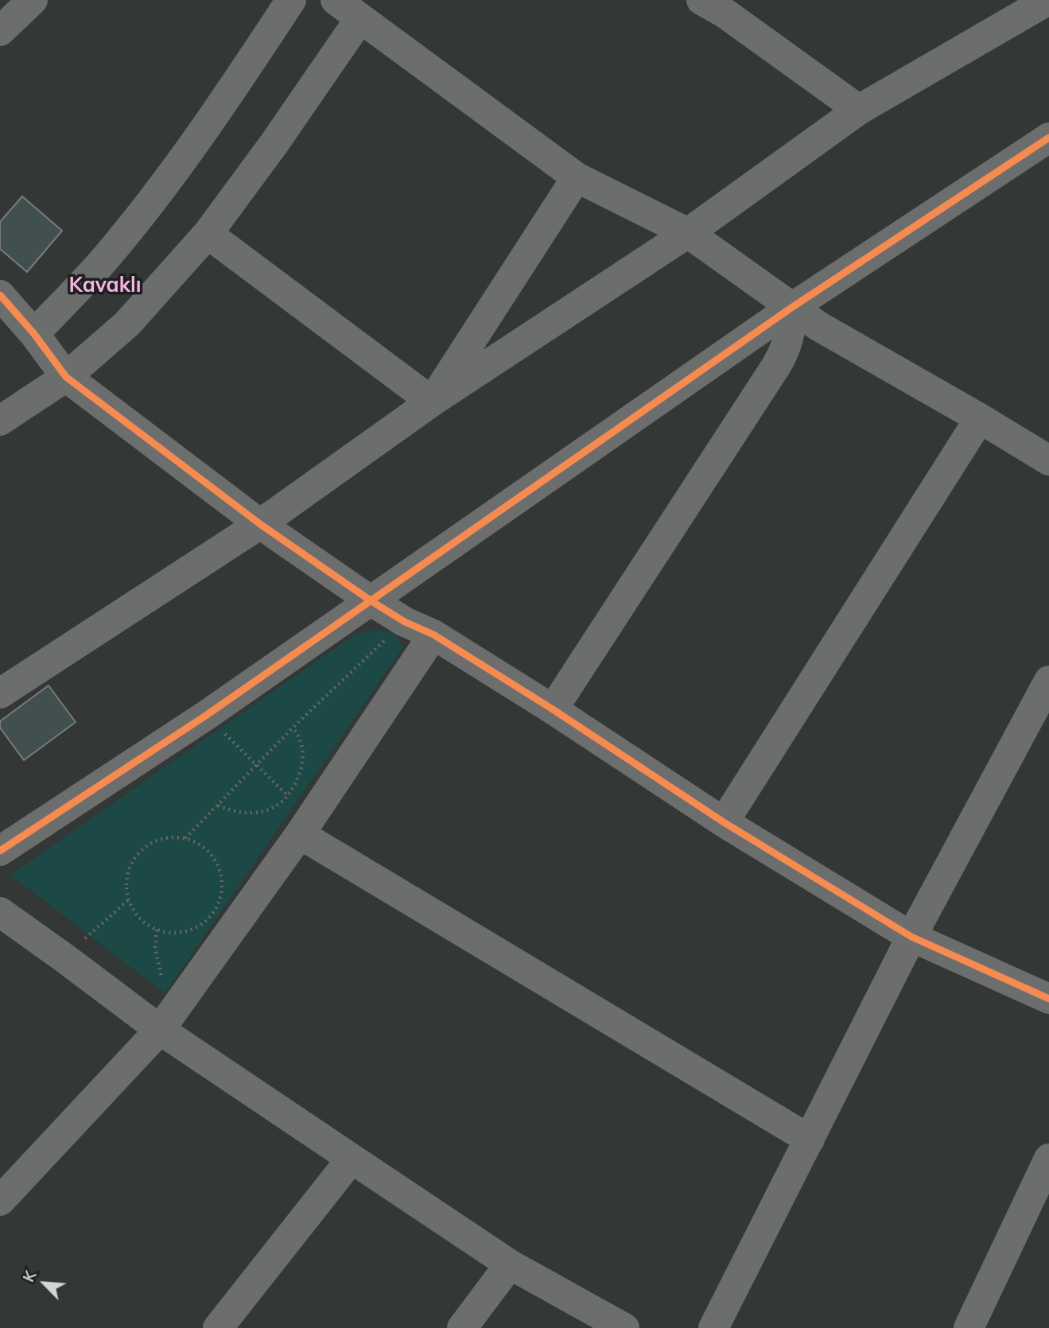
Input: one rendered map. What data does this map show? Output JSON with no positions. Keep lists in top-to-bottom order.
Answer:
{
  "districts": ["Kavaklı"],
  "north": "top left"
}
